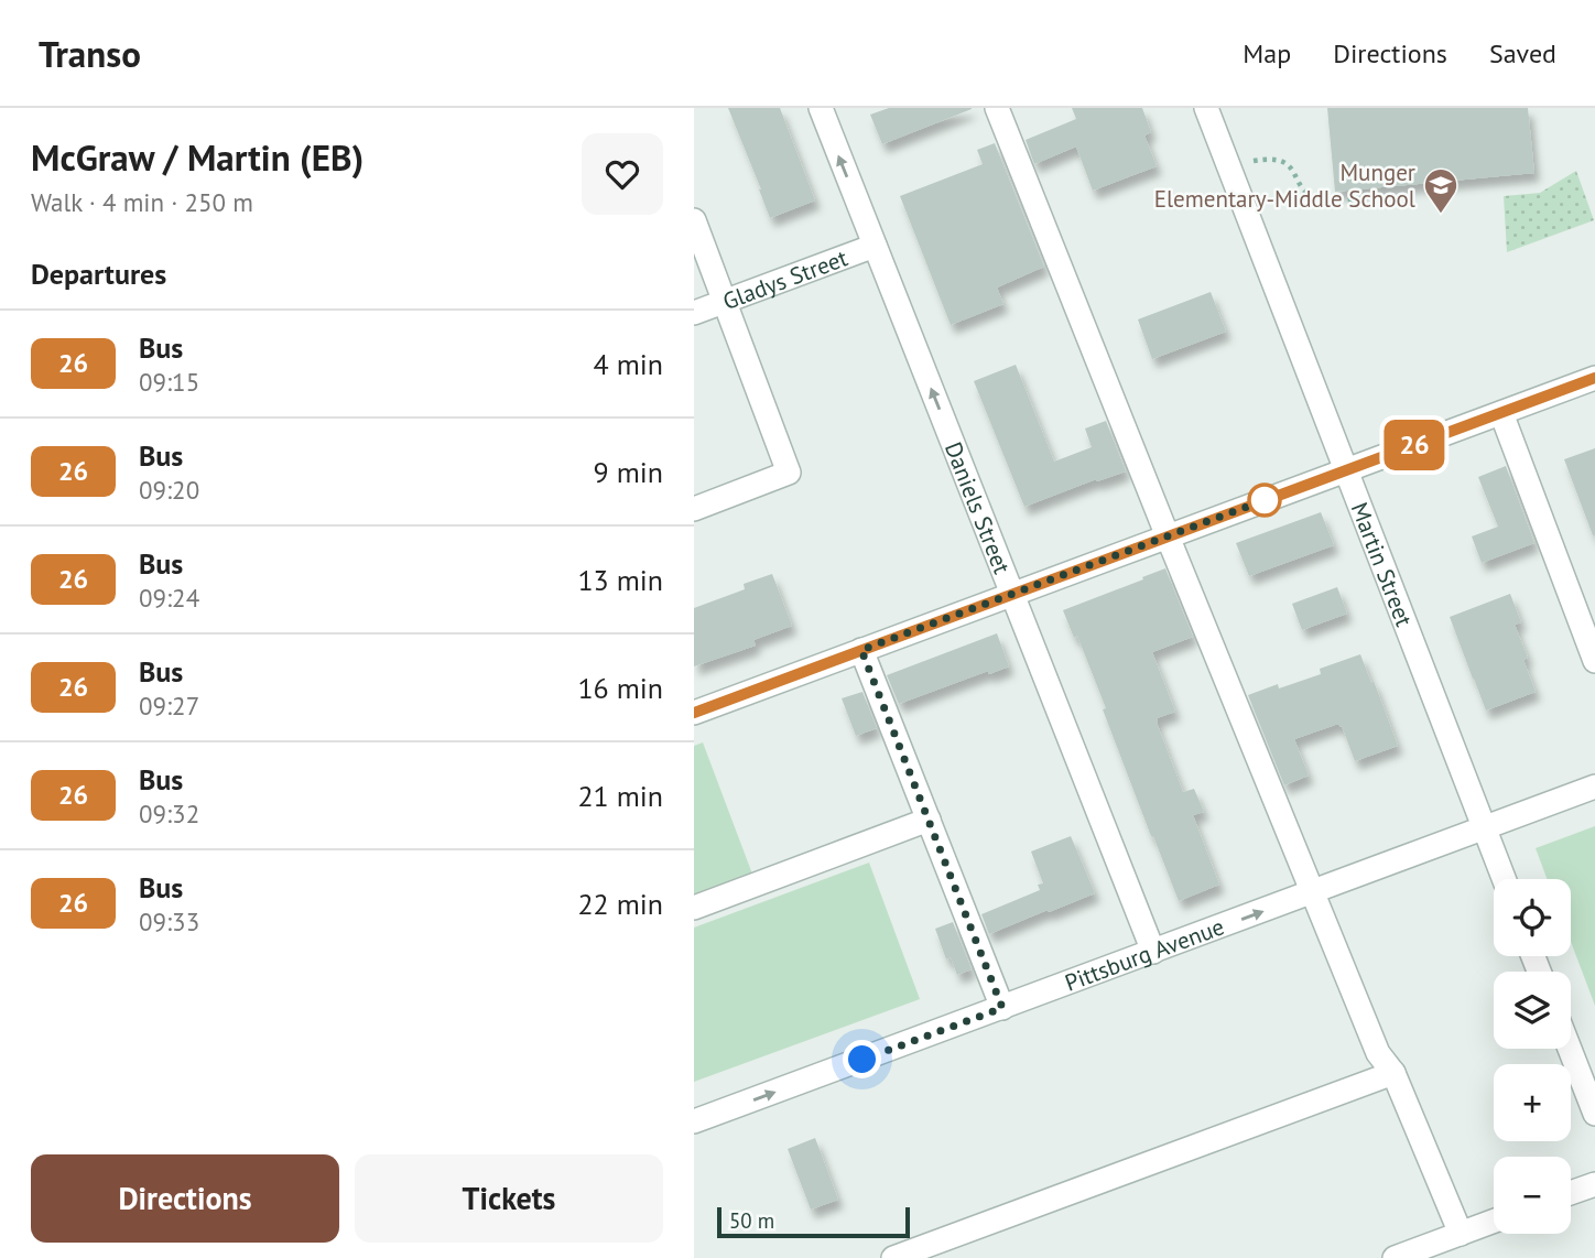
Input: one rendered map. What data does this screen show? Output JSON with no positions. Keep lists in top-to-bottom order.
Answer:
{
  "streets": {
    "street": [
      "Gladys Street",
      "Daniels Street",
      "Martin Street",
      "Pittsburg Avenue"
    ]
  },
  "crossings": [
    ["Gladys Street", "Daniels Street"],
    ["Daniels Street", "Pittsburg Avenue"],
    ["Martin Street", "Pittsburg Avenue"]
  ],
  "places": {
    "school or university": ["Munger Elementary-Middle School"]
  },
  "lines": ["bus line 26"],
  "scale_bar": "50 m",
  "page": {
    "header": "Transo",
    "nav": ["Map", "Directions", "Saved"],
    "heading": [
      ["McGraw / Martin (EB)", "Walk · 4 min · 250 m"],
      "Departures"
    ],
    "on_map": "26",
    "list": [
      {
        "mark": "26",
        "name": "Bus",
        "note": "09:15",
        "value": "4 min"
      },
      {
        "mark": "26",
        "name": "Bus",
        "note": "09:20",
        "value": "9 min"
      },
      {
        "mark": "26",
        "name": "Bus",
        "note": "09:24",
        "value": "13 min"
      },
      {
        "mark": "26",
        "name": "Bus",
        "note": "09:27",
        "value": "16 min"
      },
      {
        "mark": "26",
        "name": "Bus",
        "note": "09:32",
        "value": "21 min"
      },
      {
        "mark": "26",
        "name": "Bus",
        "note": "09:33",
        "value": "22 min"
      }
    ],
    "map_buttons": ["+", "−"],
    "buttons": ["Directions", "Tickets"],
    "scale": "50 m"
  }
}
